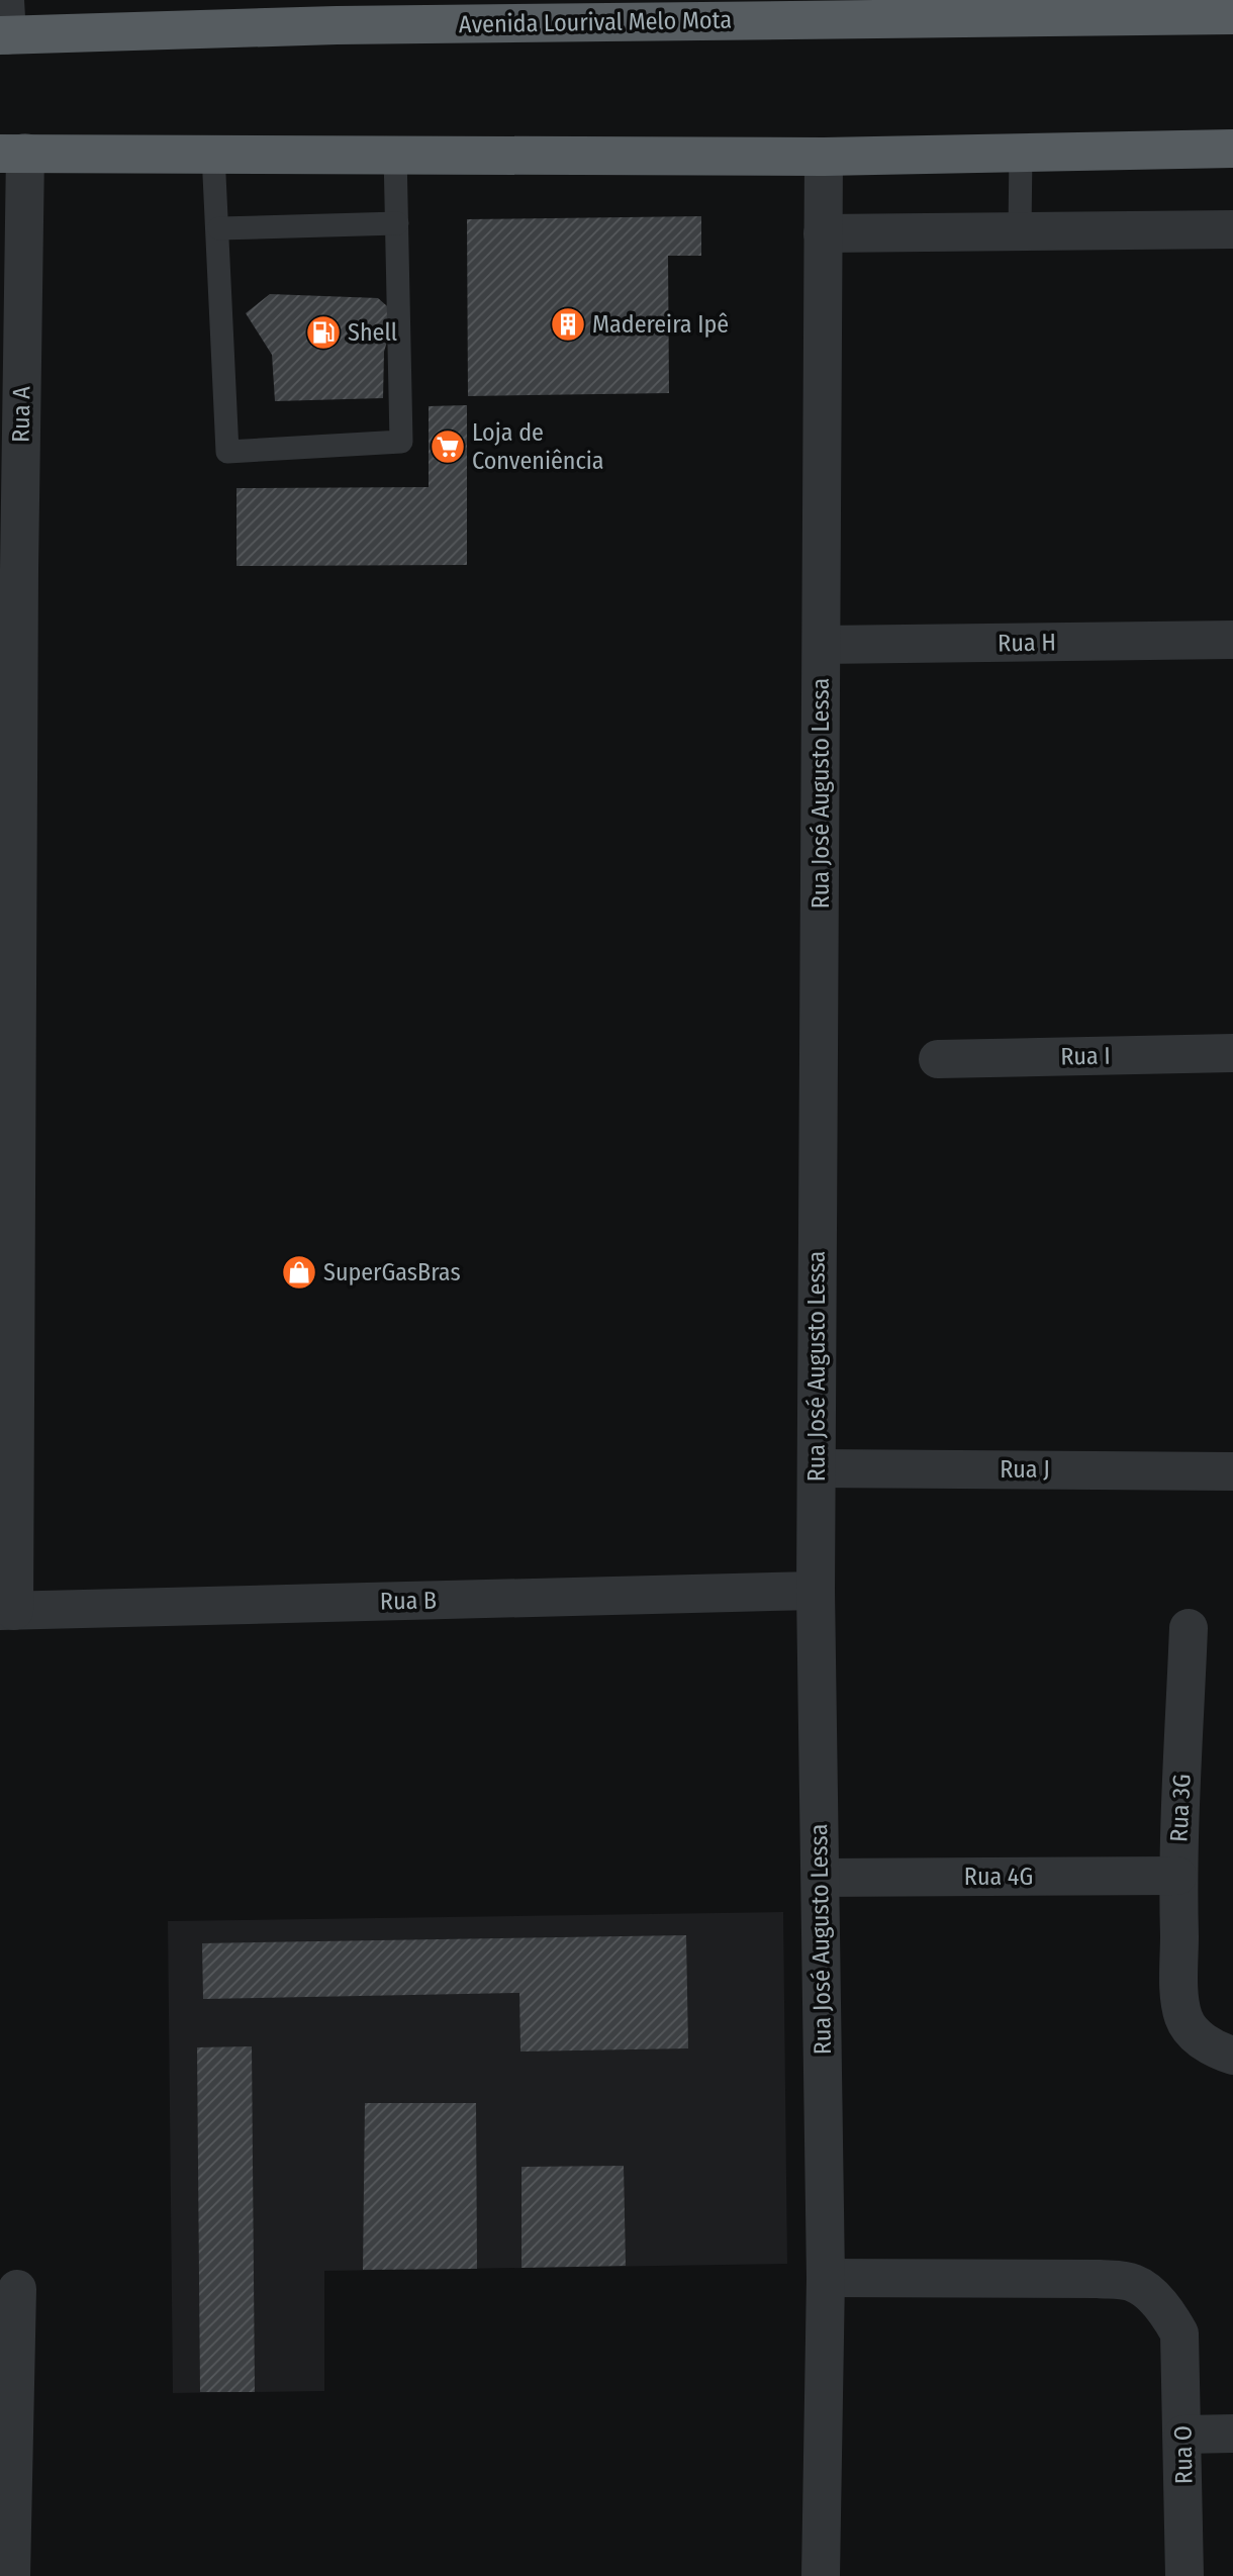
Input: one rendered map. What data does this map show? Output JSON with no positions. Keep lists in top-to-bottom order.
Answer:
{
  "streets": {
    "highway": ["Avenida Lourival Melo Mota"],
    "street": [
      "Rua A",
      "Rua H",
      "Rua José Augusto Lessa",
      "Rua I",
      "Rua J",
      "Rua B",
      "Rua 3G",
      "Rua 4G",
      "Rua O"
    ]
  },
  "crossings": [
    ["Rua A", "Rua B"],
    ["Rua H", "Rua José Augusto Lessa"],
    ["Rua José Augusto Lessa", "Rua J"],
    ["Rua José Augusto Lessa", "Rua B"],
    ["Rua José Augusto Lessa", "Rua 4G"],
    ["Rua José Augusto Lessa", "Rua O"],
    ["Rua 3G", "Rua 4G"]
  ],
  "places": {
    "building": ["Madereira Ipê"],
    "fuel station": ["Shell"],
    "supermarket": ["Loja de Conveniência"],
    "shop": ["SuperGasBras"]
  }
}
